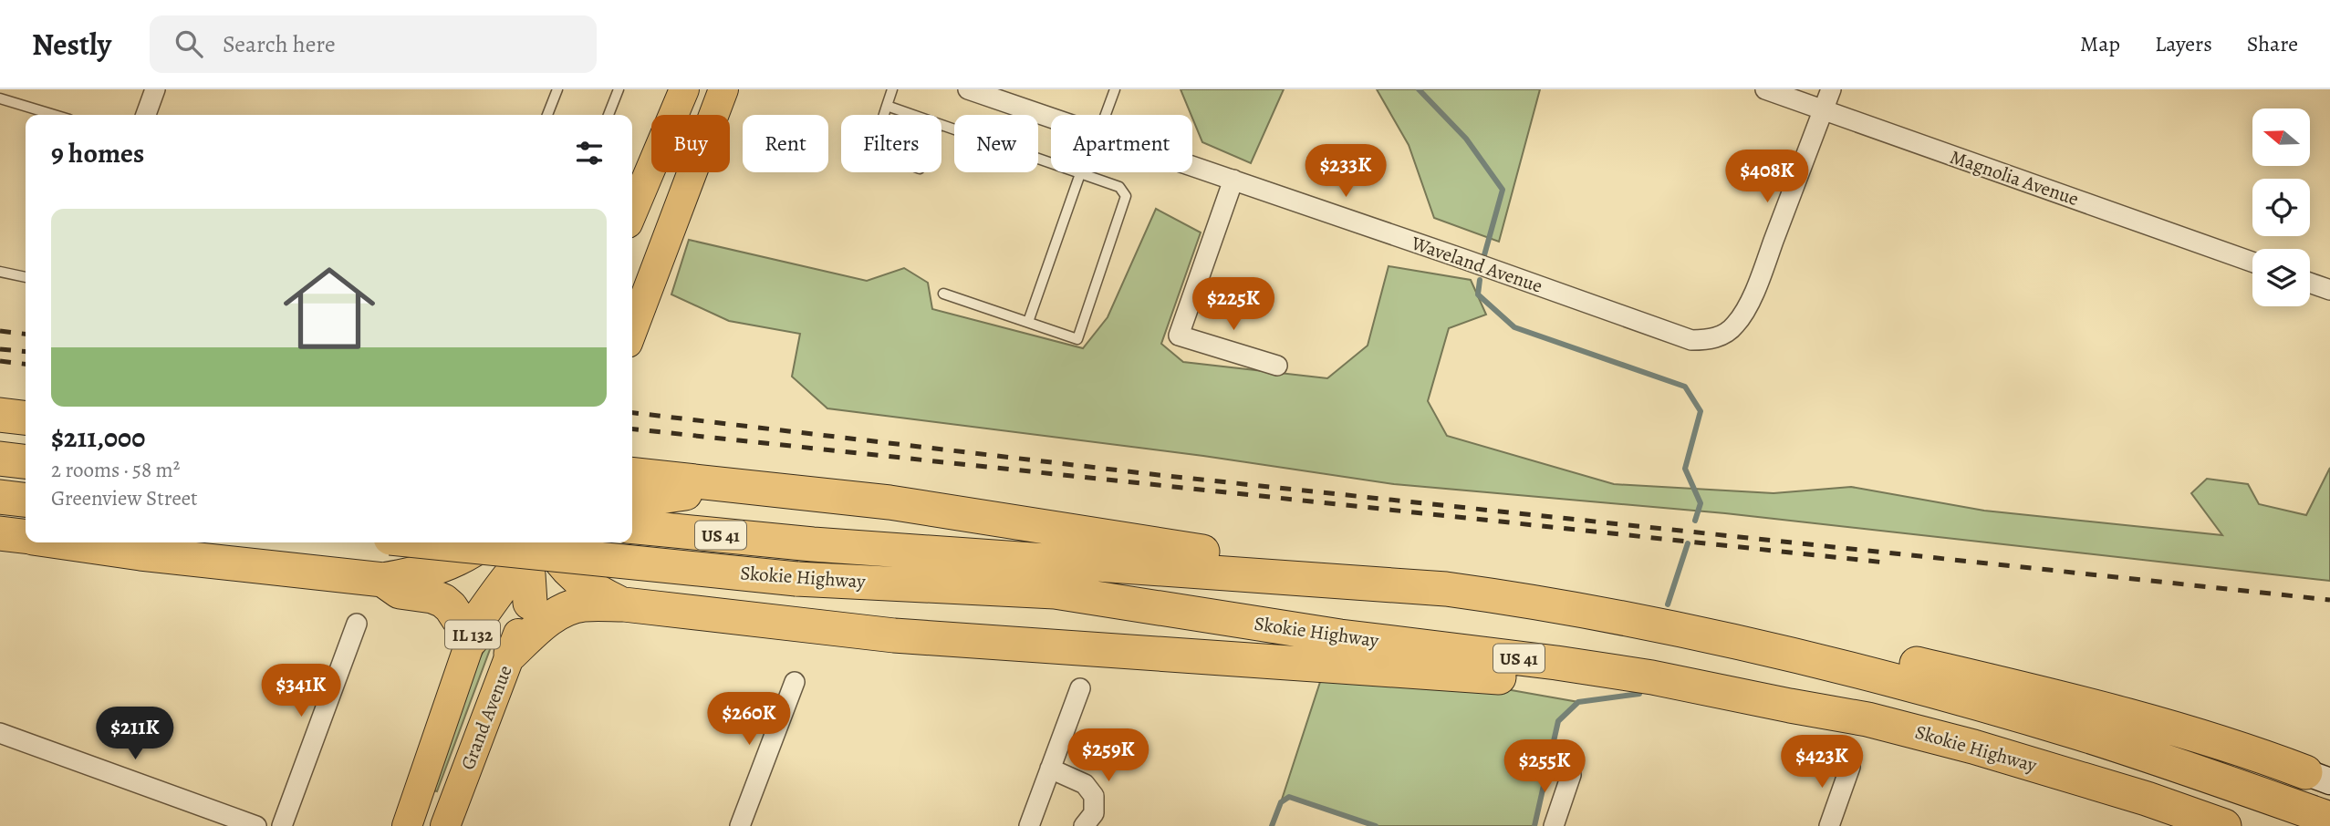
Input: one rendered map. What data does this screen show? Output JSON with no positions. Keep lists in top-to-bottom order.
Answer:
{
  "streets": {
    "highway": ["US 41", "Skokie Highway"],
    "main road": ["IL 132", "Grand Avenue"],
    "street": ["Magnolia Avenue", "Waveland Avenue"]
  },
  "crossings": [
    ["Magnolia Avenue", "Waveland Avenue"]
  ],
  "north": "left",
  "page": {
    "header": "Nestly",
    "search": "Search here",
    "nav": ["Map", "Layers", "Share"],
    "chip": [
      "Buy",
      "Rent",
      "Filters",
      "New",
      "Apartment"
    ],
    "heading": "9 homes",
    "price": [
      "$233K",
      "$408K",
      "$225K",
      "$341K",
      "$260K",
      "$211K",
      "$259K",
      "$423K",
      "$255K"
    ],
    "list": [
      {
        "name": "$211,000",
        "note": "2 rooms · 58 m² · Greenview Street"
      }
    ]
  }
}
